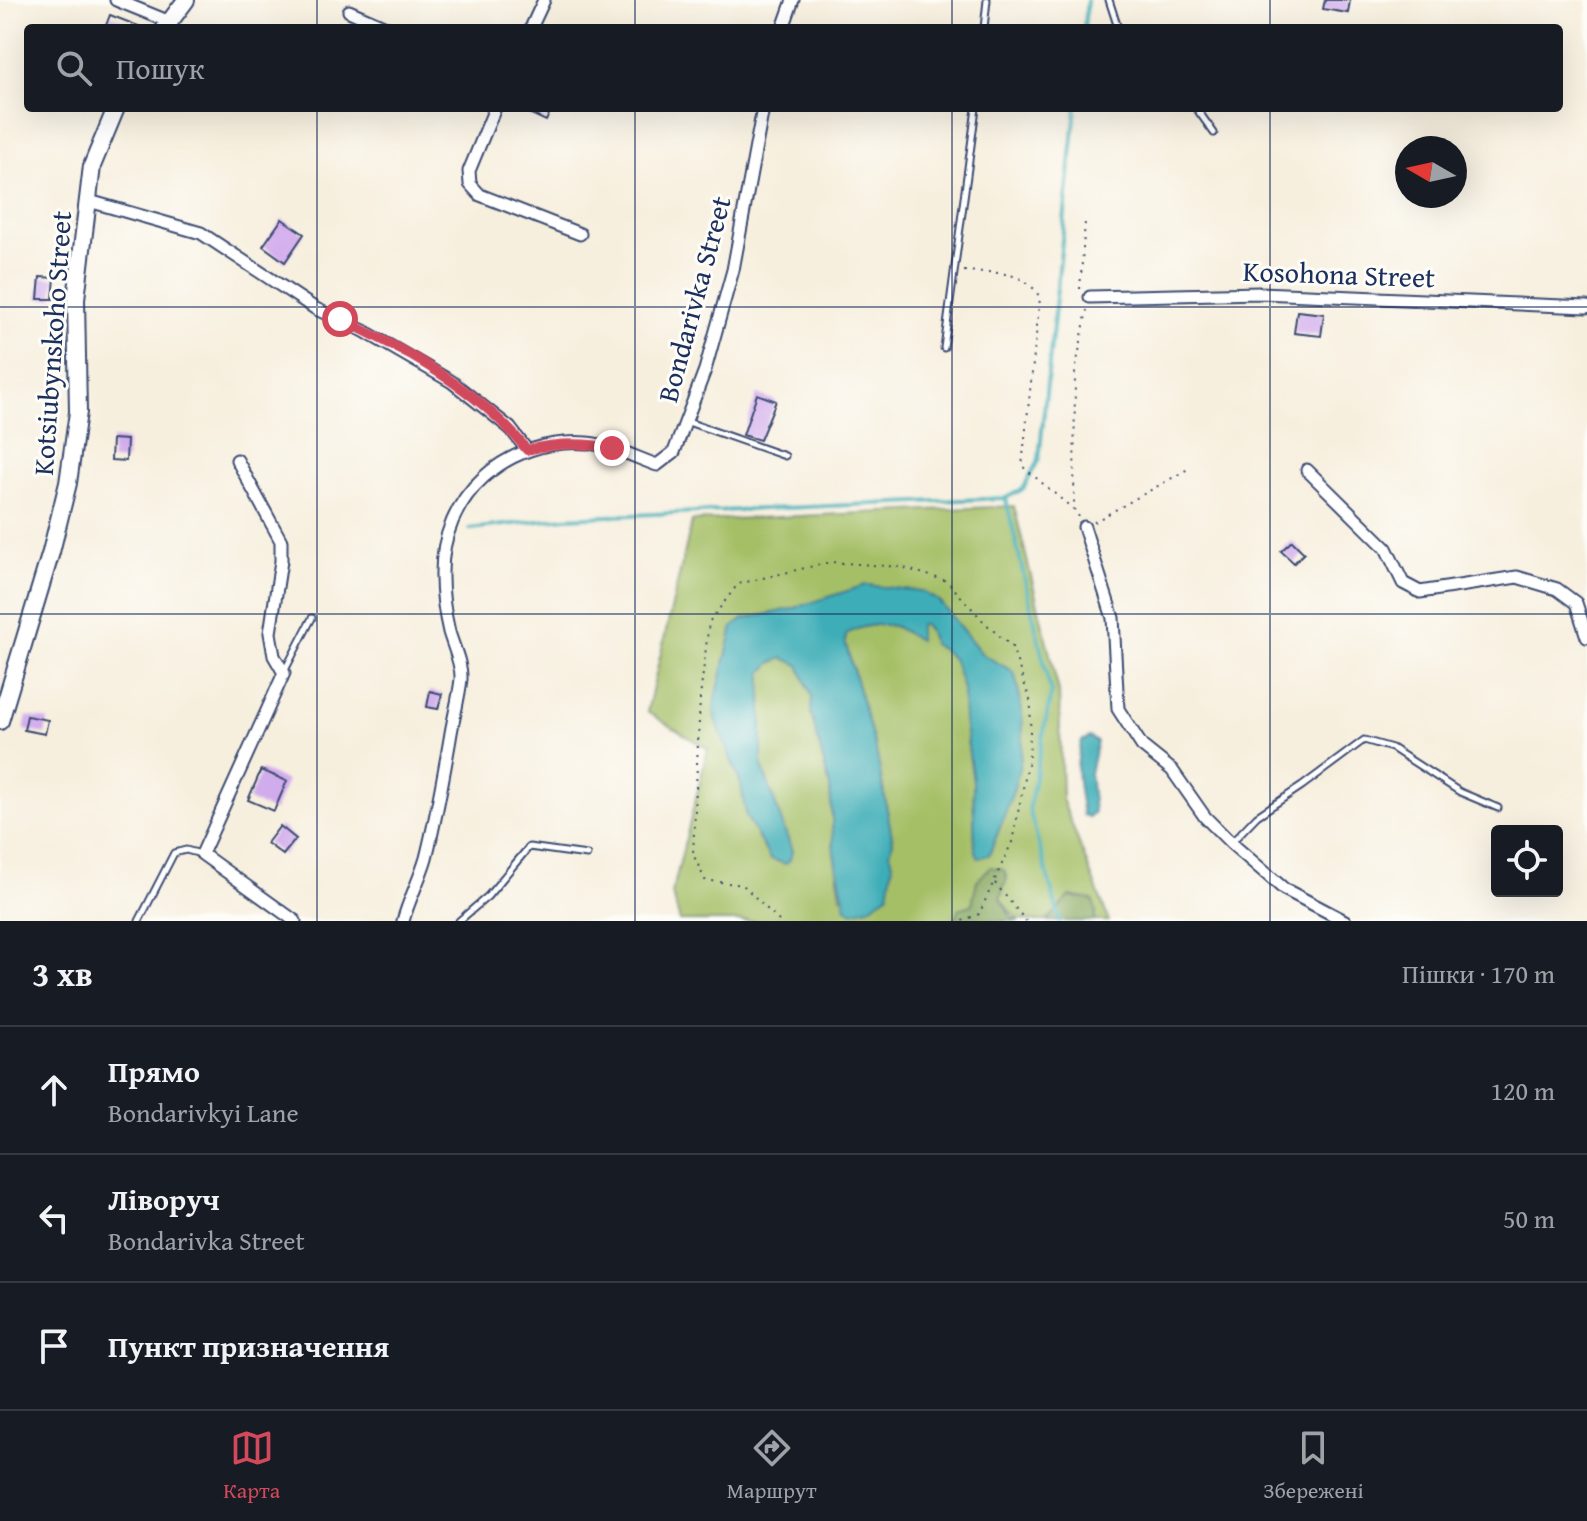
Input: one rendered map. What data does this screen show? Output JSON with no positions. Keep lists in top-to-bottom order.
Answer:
{
  "streets": {
    "street": ["Kosohona Street", "Bondarivka Street", "Kotsiubynskoho Street"]
  },
  "north": "left",
  "page": {
    "search": "Пошук",
    "heading": ["3 хв", "Пішки · 170 m"],
    "list": [
      ["Прямо", "Bondarivkyi Lane", "120 m"],
      ["Ліворуч", "Bondarivka Street", "50 m"],
      "Пункт призначення"
    ],
    "nav": ["Карта", "Маршрут", "Збережені"]
  }
}
